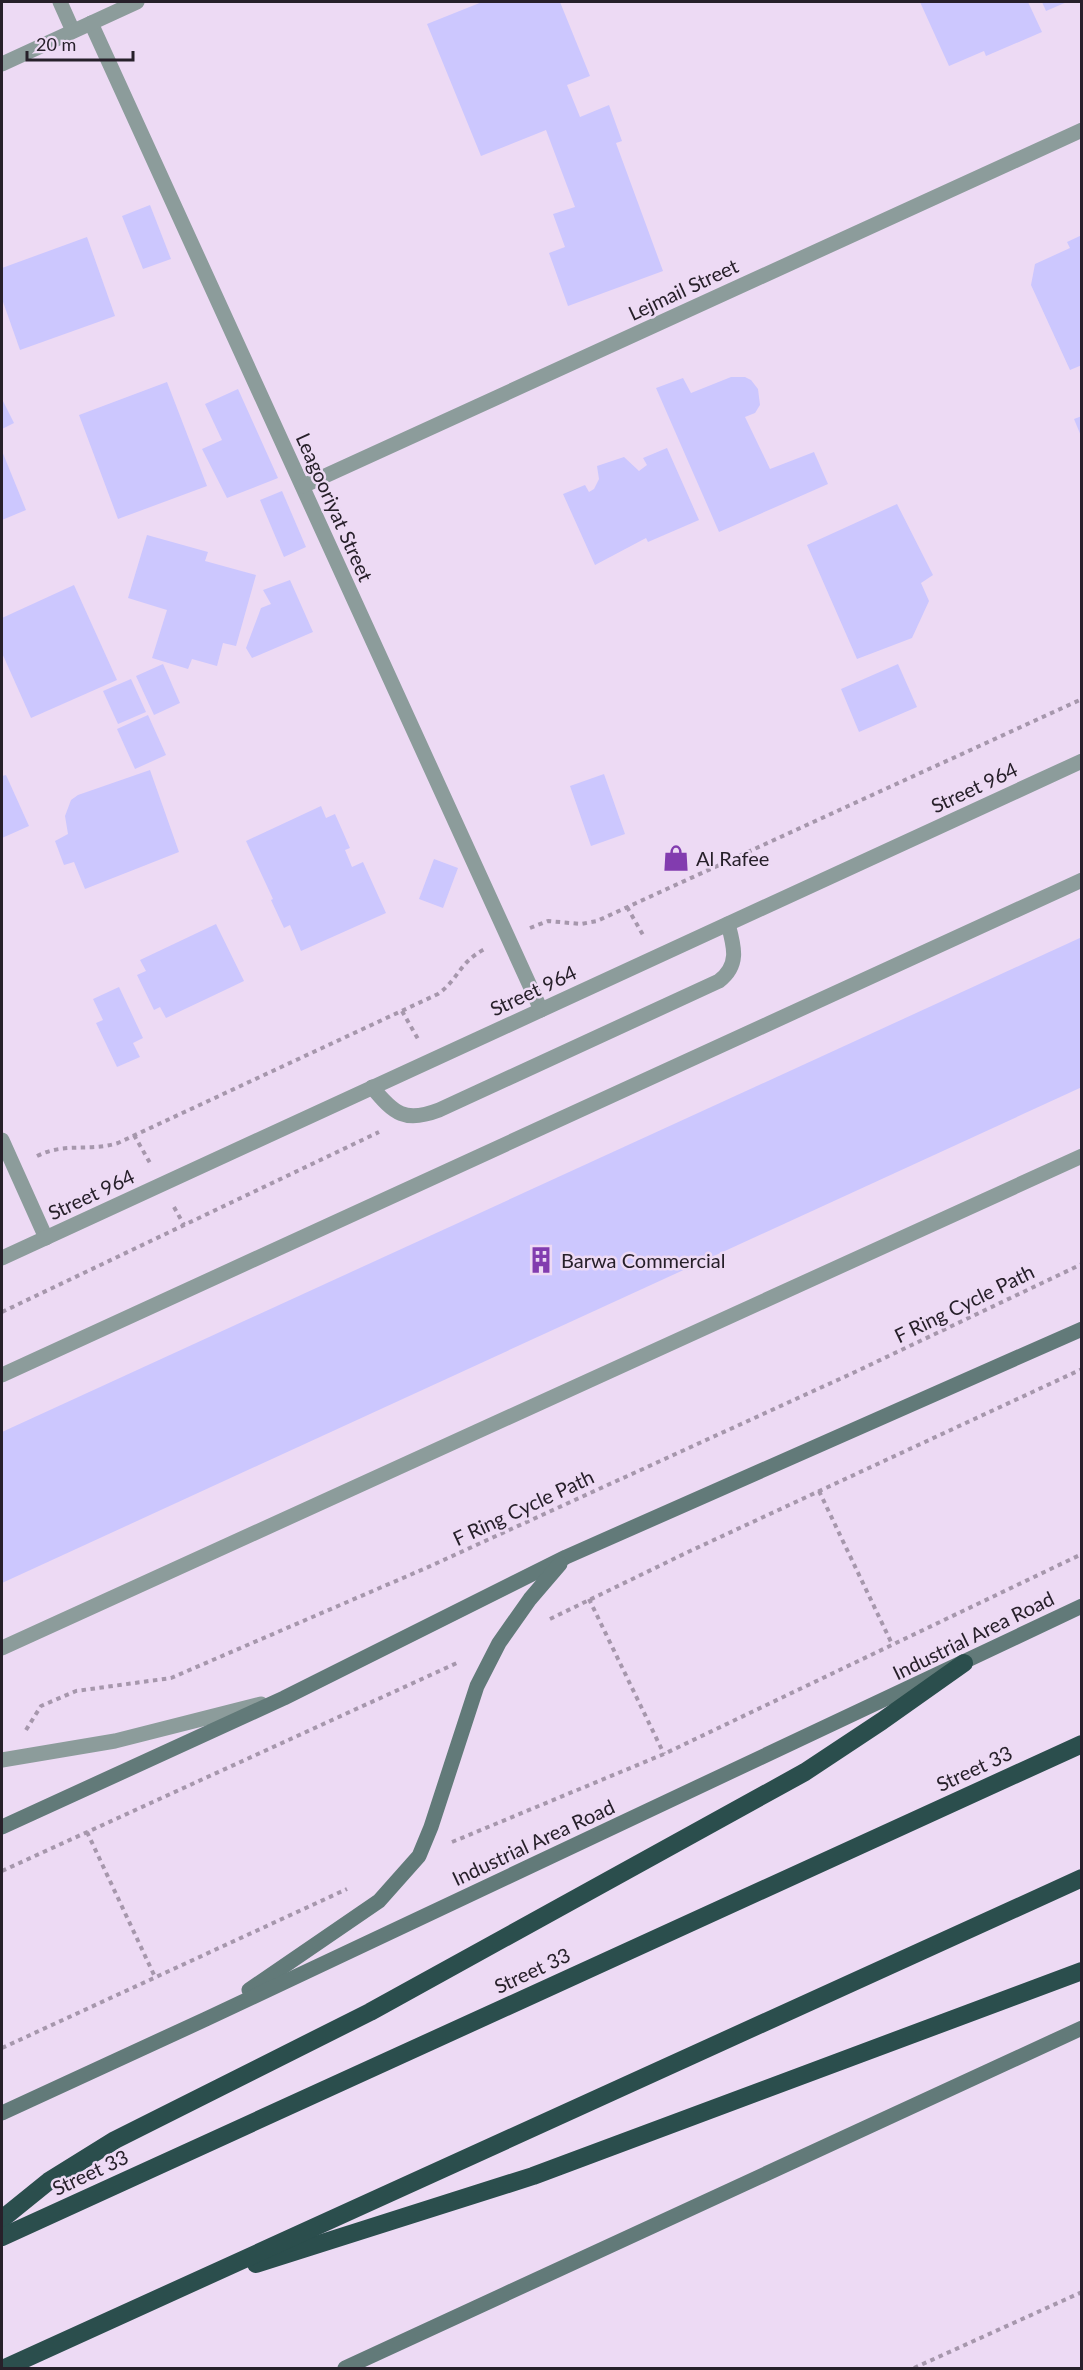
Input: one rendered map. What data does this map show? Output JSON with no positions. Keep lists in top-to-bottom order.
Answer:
{
  "streets": {
    "highway": ["Street 33"],
    "street": [
      "Lejmail Street",
      "Leagooriyat Street",
      "Street 964",
      "Industrial Area Road"
    ],
    "path": ["F Ring Cycle Path"]
  },
  "crossings": [
    ["Lejmail Street", "Leagooriyat Street"],
    ["Leagooriyat Street", "Street 964"]
  ],
  "places": {
    "shop": ["Al Rafee"],
    "building": ["Barwa Commercial"]
  },
  "scale_bar": "20 m"
}
